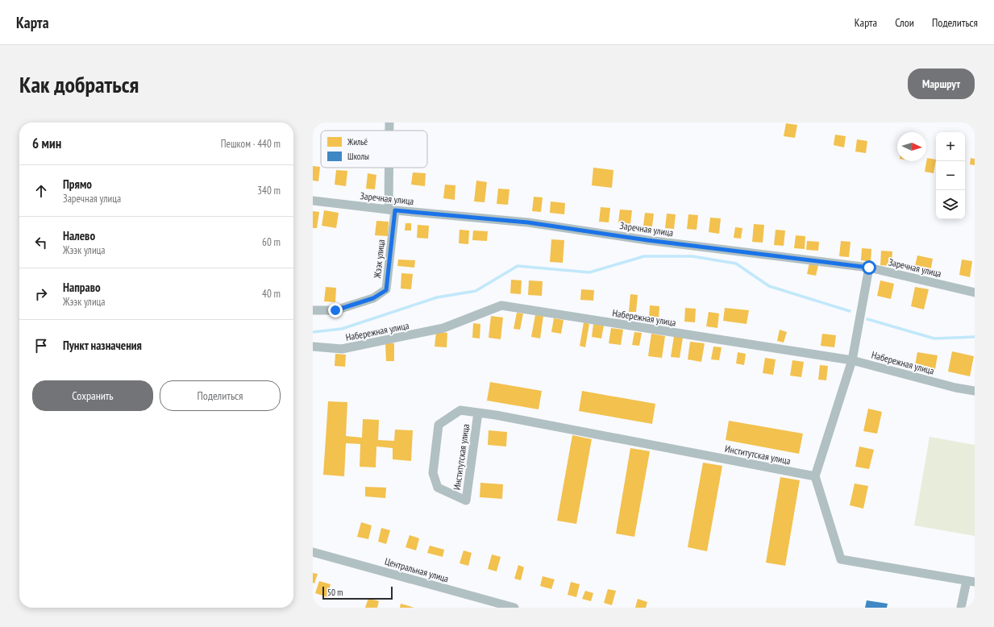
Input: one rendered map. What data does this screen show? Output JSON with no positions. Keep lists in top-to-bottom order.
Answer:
{
  "streets": {
    "street": [
      "Заречная улица",
      "Жээк улица",
      "Набережная улица",
      "Институтская улица",
      "Центральная улица"
    ]
  },
  "crossings": [
    ["Заречная улица", "Жээк улица"]
  ],
  "legend": ["Жильё", "Школы"],
  "scale_bar": "50 m",
  "north": "right",
  "page": {
    "header": "Карта",
    "nav": ["Карта", "Слои", "Поделиться"],
    "buttons": [
      "Маршрут",
      ["Сохранить", "Поделиться"]
    ],
    "title": "Как добраться",
    "heading": ["6 мин", "Пешком · 440 m"],
    "map_buttons": ["+", "−"],
    "list": [
      ["Прямо", "Заречная улица", "340 m"],
      ["Налево", "Жээк улица", "60 m"],
      ["Направо", "Жээк улица", "40 m"],
      "Пункт назначения"
    ],
    "scale": "50 m"
  }
}
